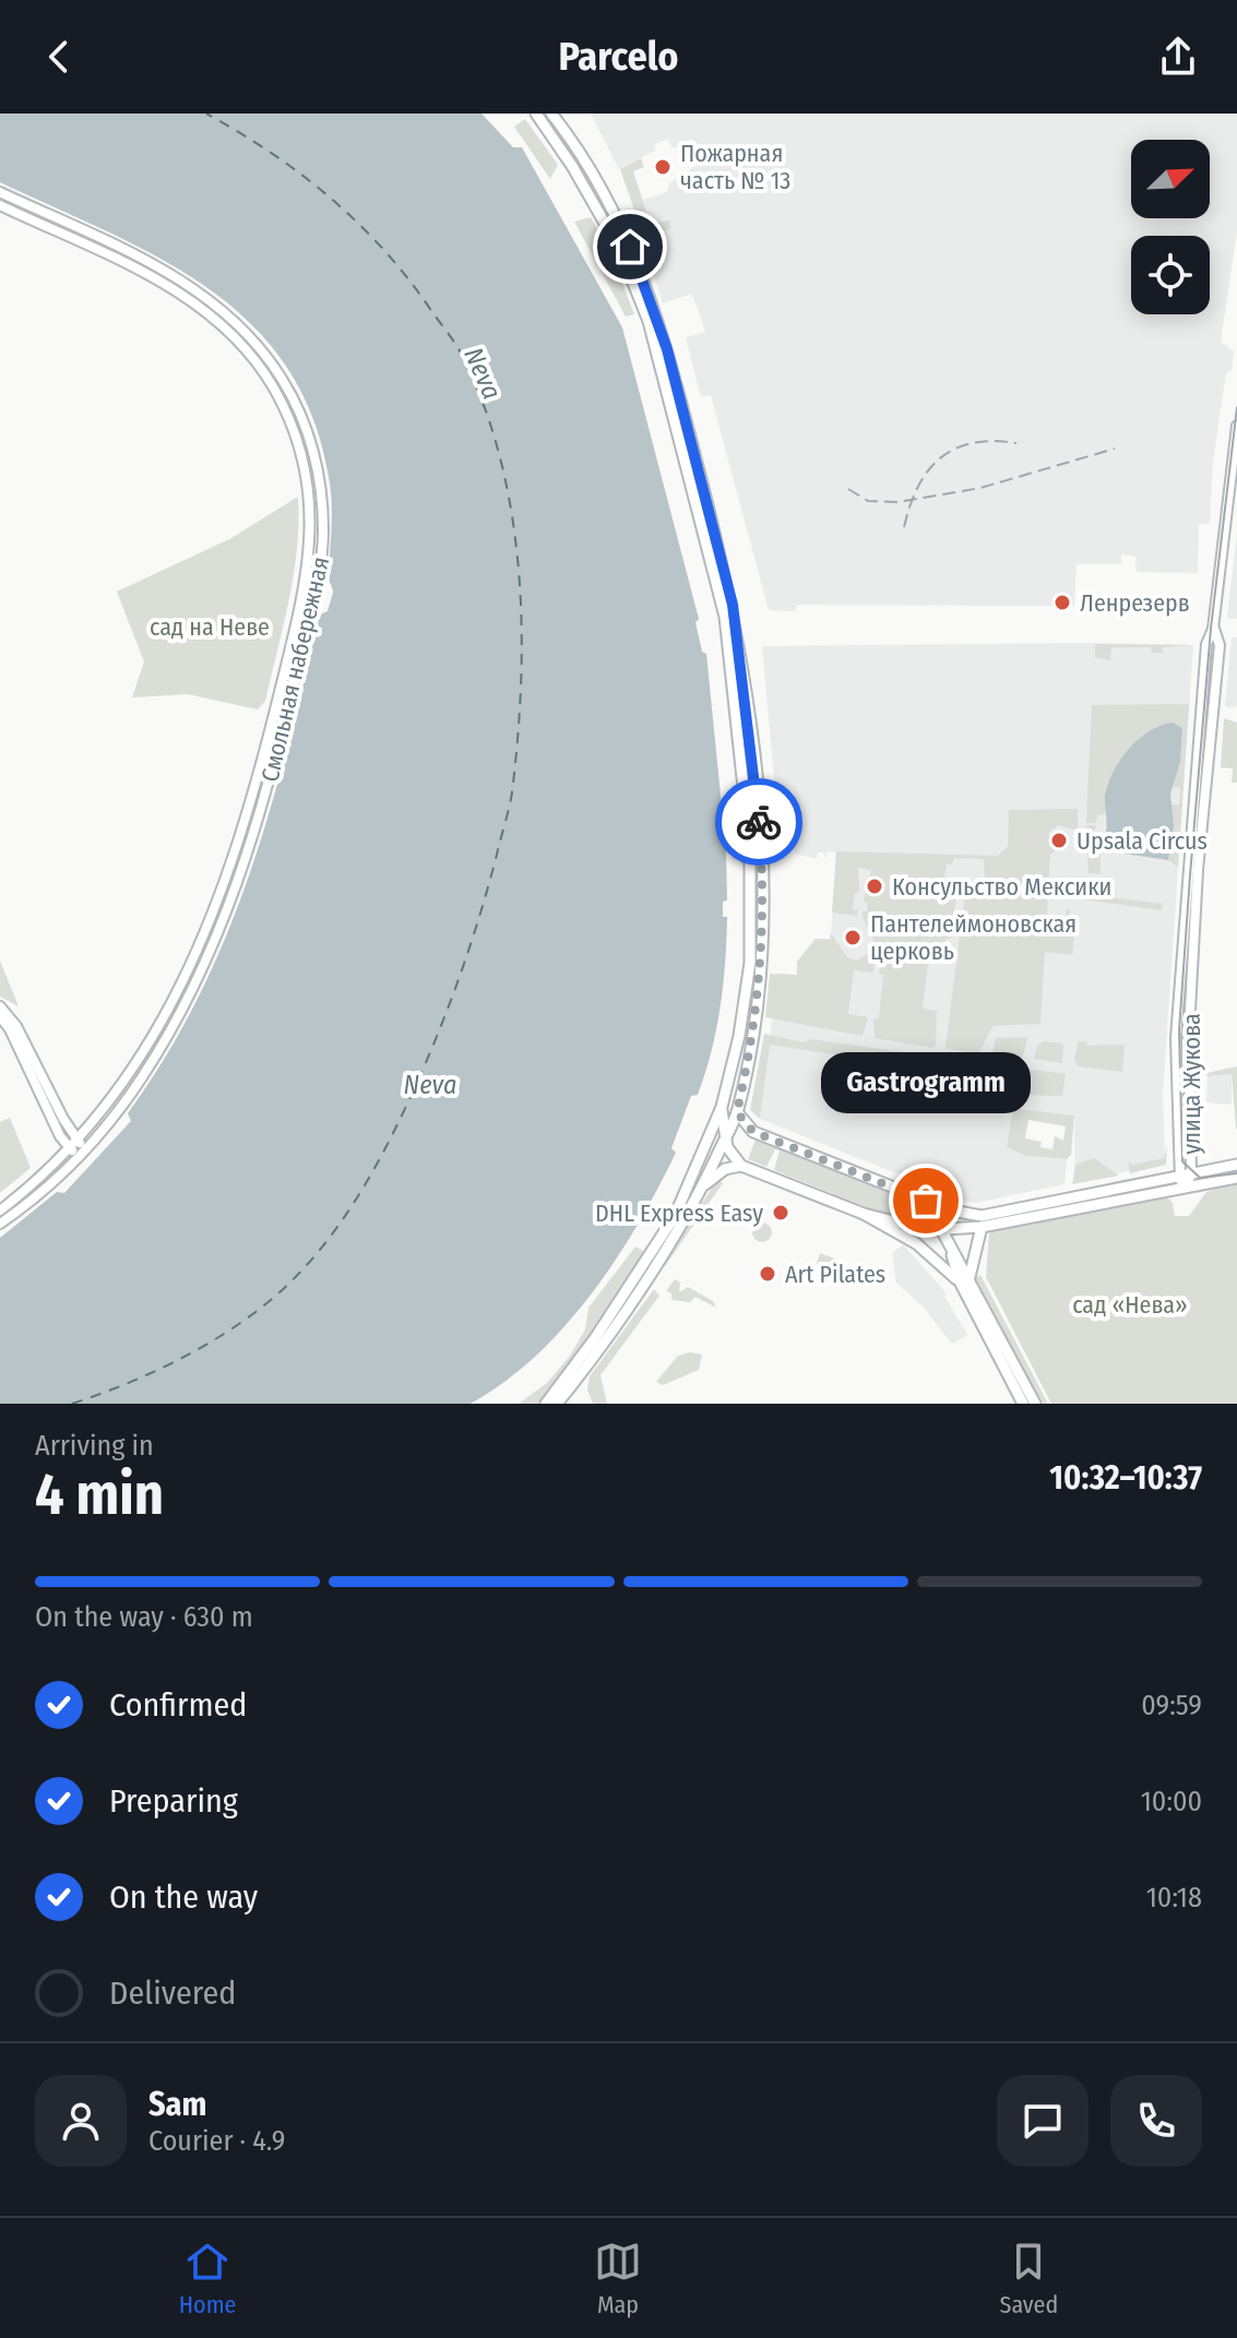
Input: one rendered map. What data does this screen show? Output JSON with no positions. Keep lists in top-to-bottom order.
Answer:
{
  "streets": {
    "main road": ["Смольная набережная", "улица Жукова"]
  },
  "water": ["Neva"],
  "parks": ["сад на Неве", "сад «Нева»"],
  "places": [
    "Пожарная часть № 13",
    "Ленрезерв",
    "Upsala Circus",
    "Консульство Мексики",
    "Пантелеймоновская церковь",
    "Gastrogramm",
    "DHL Express Easy",
    "Art Pilates"
  ],
  "north": "top right",
  "page": {
    "header": "Parcelo",
    "bubble": "Gastrogramm",
    "heading": ["4 min", "Arriving in", "10:32–10:37"],
    "panel": ["Sam", "Courier · 4.9"],
    "bar": "On the way · 630 m",
    "list": [
      ["Confirmed", "09:59"],
      ["Preparing", "10:00"],
      ["On the way", "10:18"],
      "Delivered"
    ],
    "tabs": ["Home", "Map", "Saved"]
  }
}
